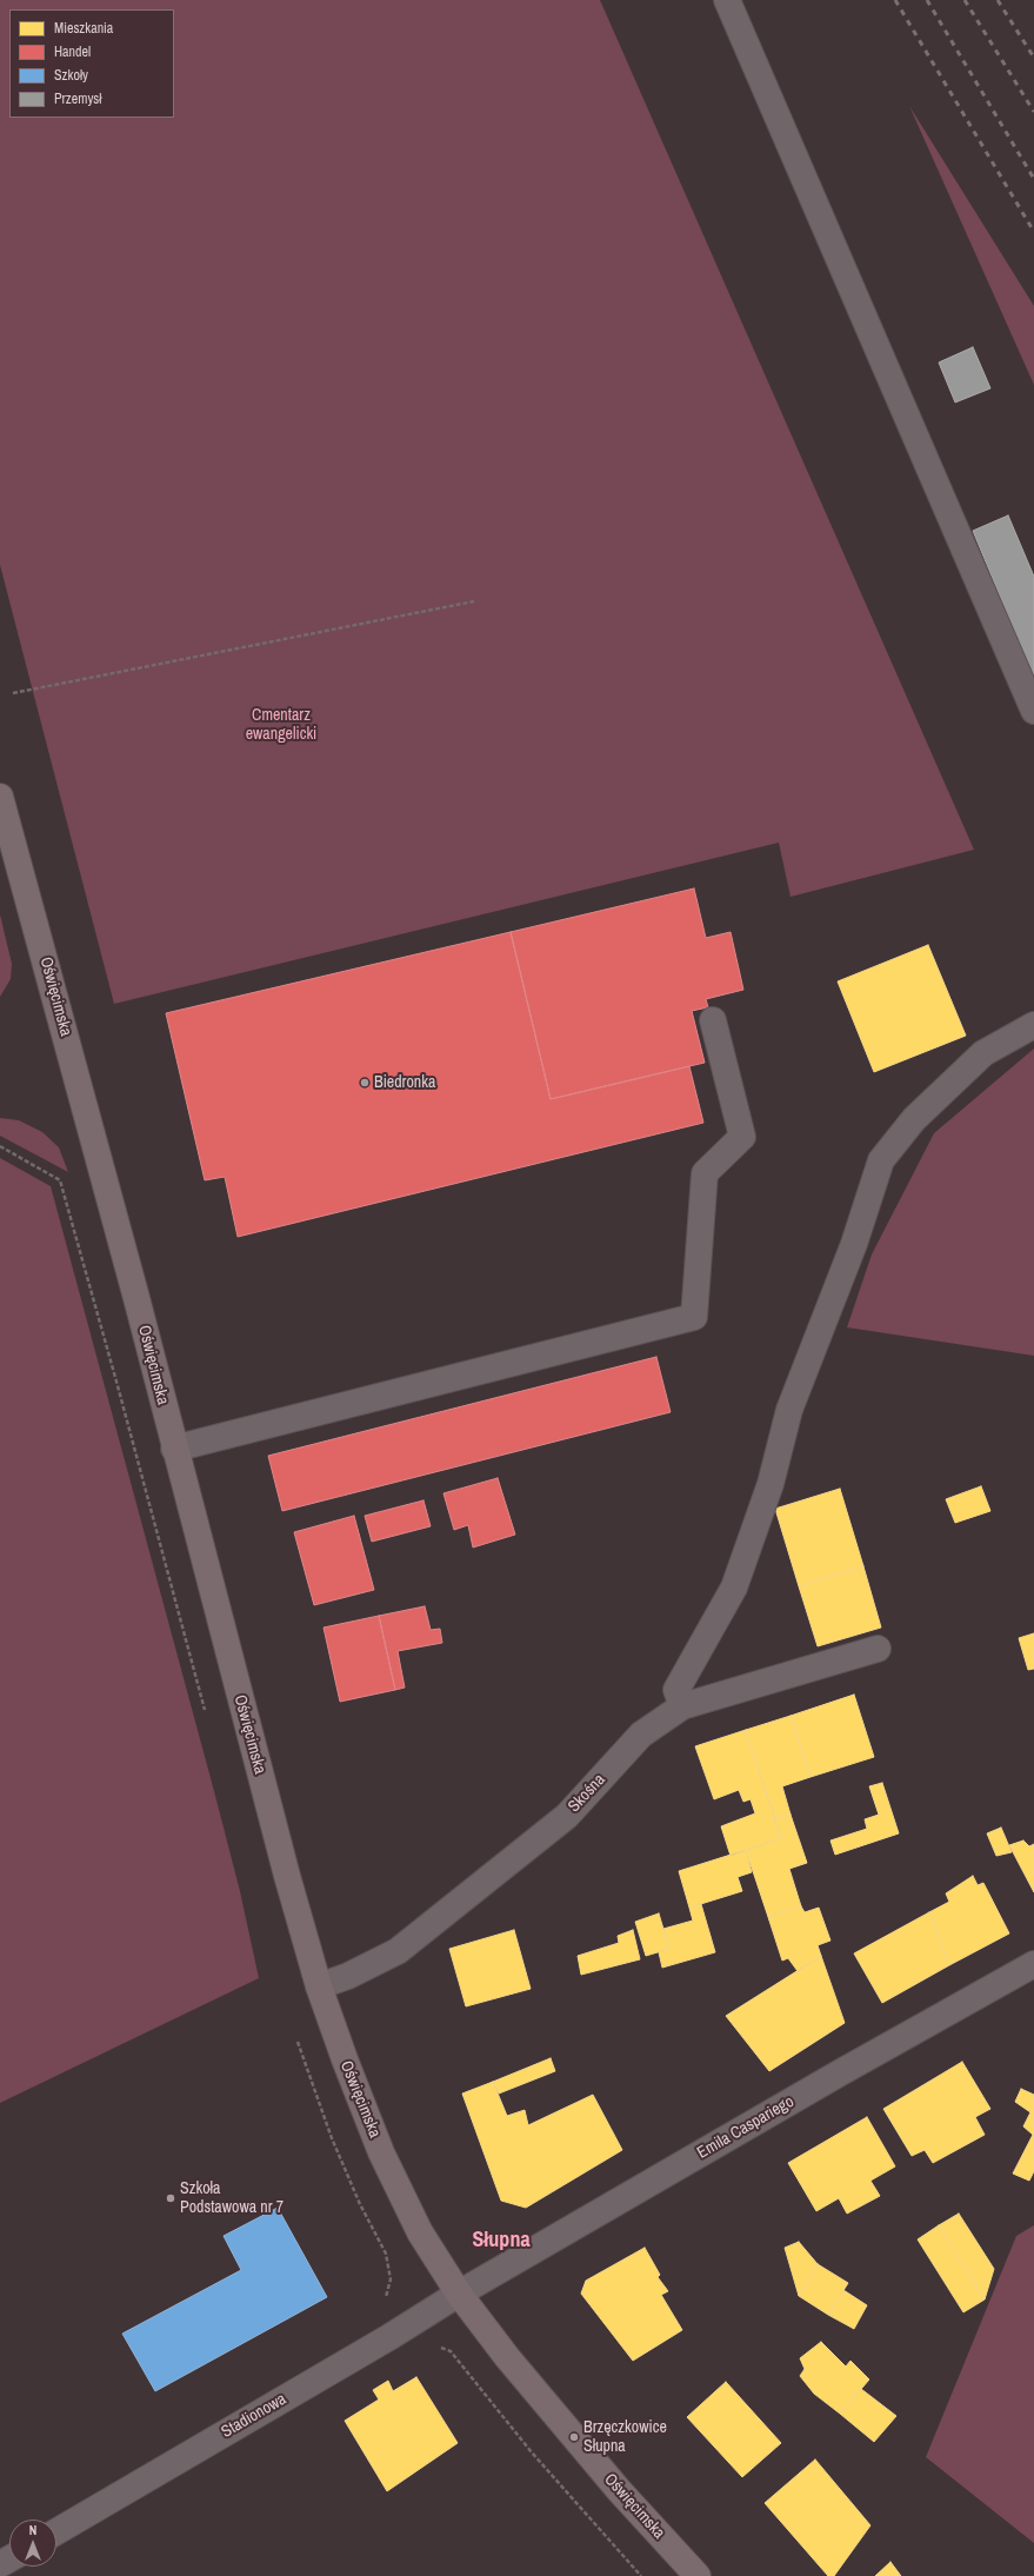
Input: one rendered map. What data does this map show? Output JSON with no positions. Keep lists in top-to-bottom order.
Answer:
{
  "streets": {
    "main road": ["Oświęcimska"],
    "street": ["Skośna", "Emila Caspariego", "Stadionowa"]
  },
  "crossings": [
    ["Oświęcimska", "Skośna"],
    ["Oświęcimska", "Emila Caspariego"],
    ["Oświęcimska", "Stadionowa"],
    ["Emila Caspariego", "Stadionowa"]
  ],
  "districts": ["Słupna"],
  "parks": ["Cmentarz ewangelicki"],
  "places": ["Biedronka", "Szkoła Podstawowa nr 7", "Brzęczkowice Słupna"],
  "legend": [
    "Mieszkania",
    "Handel",
    "Szkoły",
    "Przemysł"
  ],
  "north": "top"
}
